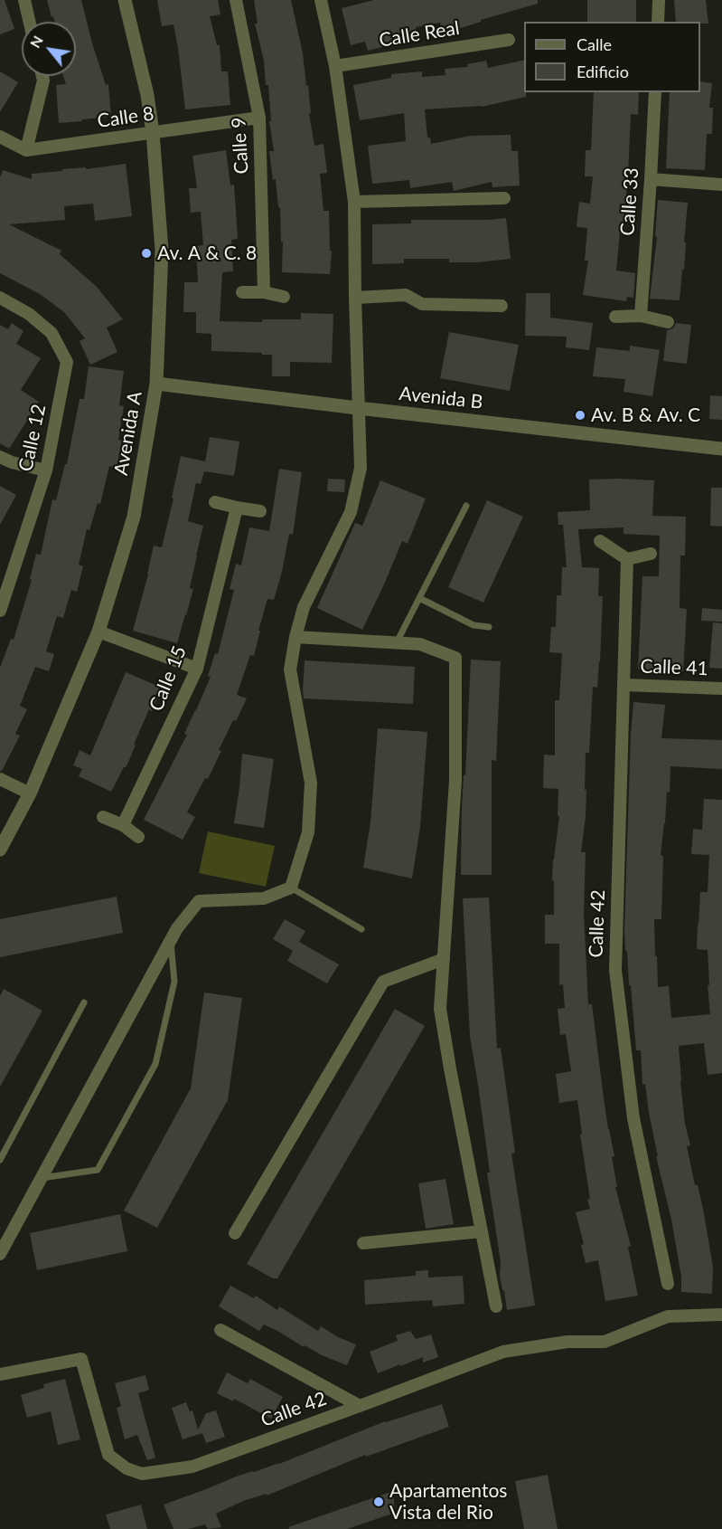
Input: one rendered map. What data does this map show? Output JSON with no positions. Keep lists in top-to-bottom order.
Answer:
{
  "streets": {
    "street": [
      "Calle Real",
      "Calle 8",
      "Calle 9",
      "Calle 33",
      "Avenida B",
      "Avenida A",
      "Calle 12",
      "Calle 41",
      "Calle 15",
      "Calle 42"
    ]
  },
  "crossings": [
    ["Calle 8", "Calle 9"],
    ["Calle 8", "Avenida A"],
    ["Avenida B", "Avenida A"],
    ["Calle 41", "Calle 42"]
  ],
  "places": ["Av. A & C. 8", "Av. B & Av. C", "Apartamentos Vista del Rio"],
  "legend": ["Calle", "Edificio"],
  "north": "top left"
}
